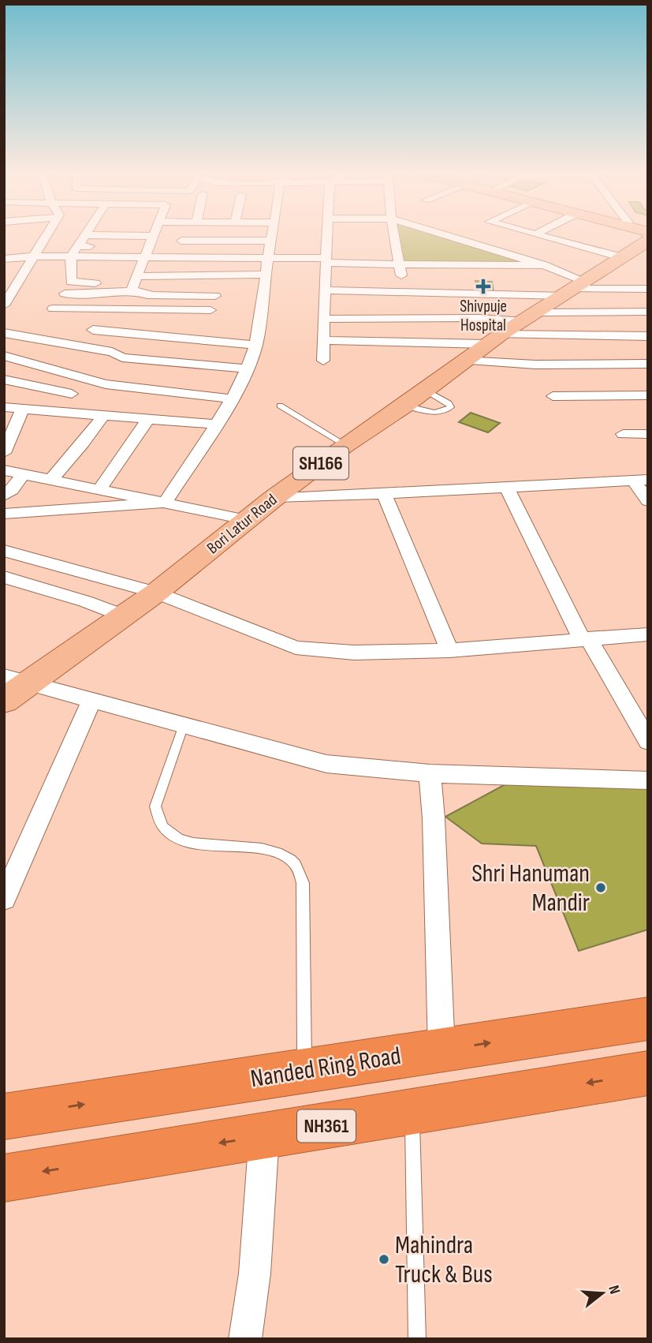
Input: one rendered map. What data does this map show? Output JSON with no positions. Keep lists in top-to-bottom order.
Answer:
{
  "streets": {
    "highway": ["Nanded Ring Road", "NH361"],
    "main road": ["SH166", "Bori Latur Road"]
  },
  "places": {
    "health": ["Shivpuje Hospital"],
    "other": ["Shri Hanuman Mandir", "Mahindra Truck & Bus"]
  },
  "north": "right"
}
